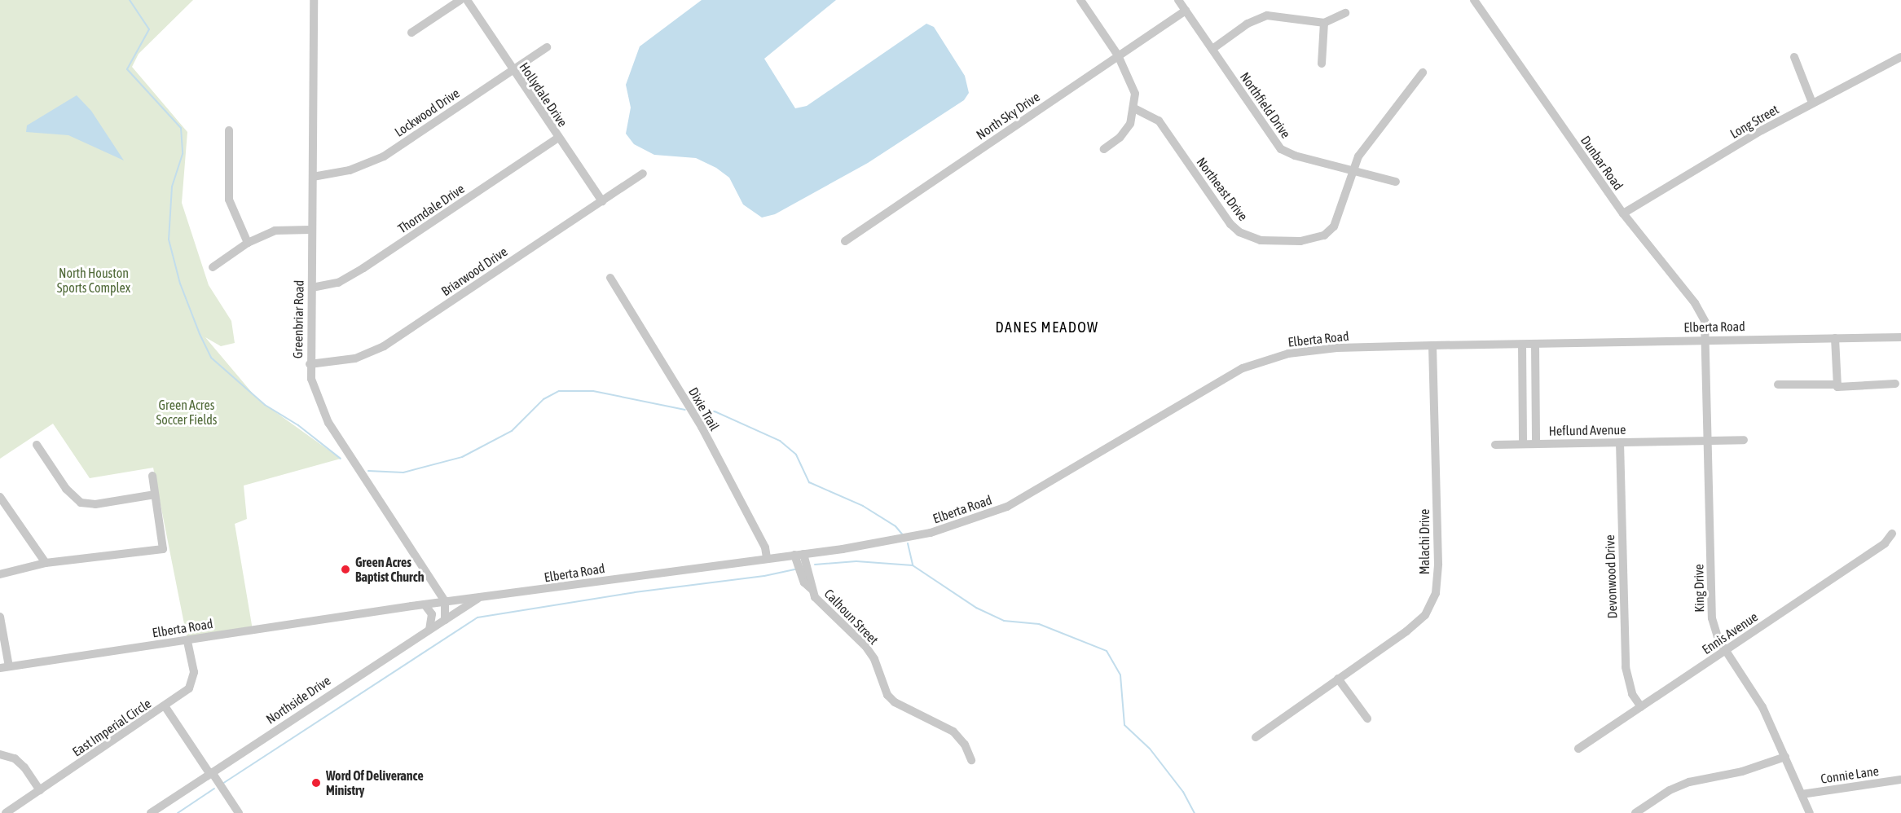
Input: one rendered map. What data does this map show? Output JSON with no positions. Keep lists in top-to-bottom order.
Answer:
{
  "streets": {
    "street": [
      "Hollydale Drive",
      "Northfield Drive",
      "Lockwood Drive",
      "North Sky Drive",
      "Long Street",
      "Dunbar Road",
      "Northeast Drive",
      "Thorndale Drive",
      "Briarwood Drive",
      "Greenbriar Road",
      "Elberta Road",
      "Dixie Trail",
      "Heflund Avenue",
      "Malachi Drive",
      "Devonwood Drive",
      "King Drive",
      "Calhoun Street",
      "Ennis Avenue",
      "Northside Drive",
      "East Imperial Circle",
      "Connie Lane"
    ]
  },
  "crossings": [
    ["Hollydale Drive", "Lockwood Drive"],
    ["Hollydale Drive", "Thorndale Drive"],
    ["Hollydale Drive", "Briarwood Drive"],
    ["Northfield Drive", "North Sky Drive"],
    ["Northfield Drive", "Northeast Drive"],
    ["Lockwood Drive", "Greenbriar Road"],
    ["Long Street", "Dunbar Road"],
    ["Dunbar Road", "Elberta Road"],
    ["Dunbar Road", "King Drive"],
    ["Thorndale Drive", "Greenbriar Road"],
    ["Briarwood Drive", "Greenbriar Road"],
    ["Greenbriar Road", "Elberta Road"],
    ["Elberta Road", "Dixie Trail"],
    ["Elberta Road", "Heflund Avenue"],
    ["Elberta Road", "Malachi Drive"],
    ["Elberta Road", "King Drive"],
    ["Elberta Road", "Calhoun Street"],
    ["Elberta Road", "Northside Drive"],
    ["Elberta Road", "East Imperial Circle"],
    ["Heflund Avenue", "Devonwood Drive"],
    ["Heflund Avenue", "King Drive"],
    ["Devonwood Drive", "Ennis Avenue"],
    ["King Drive", "Ennis Avenue"],
    ["King Drive", "Connie Lane"]
  ],
  "districts": ["DANES MEADOW"],
  "parks": ["North Houston Sports Complex", "Green Acres Soccer Fields"],
  "places": ["Green Acres Baptist Church", "Word Of Deliverance Ministry"]
}
